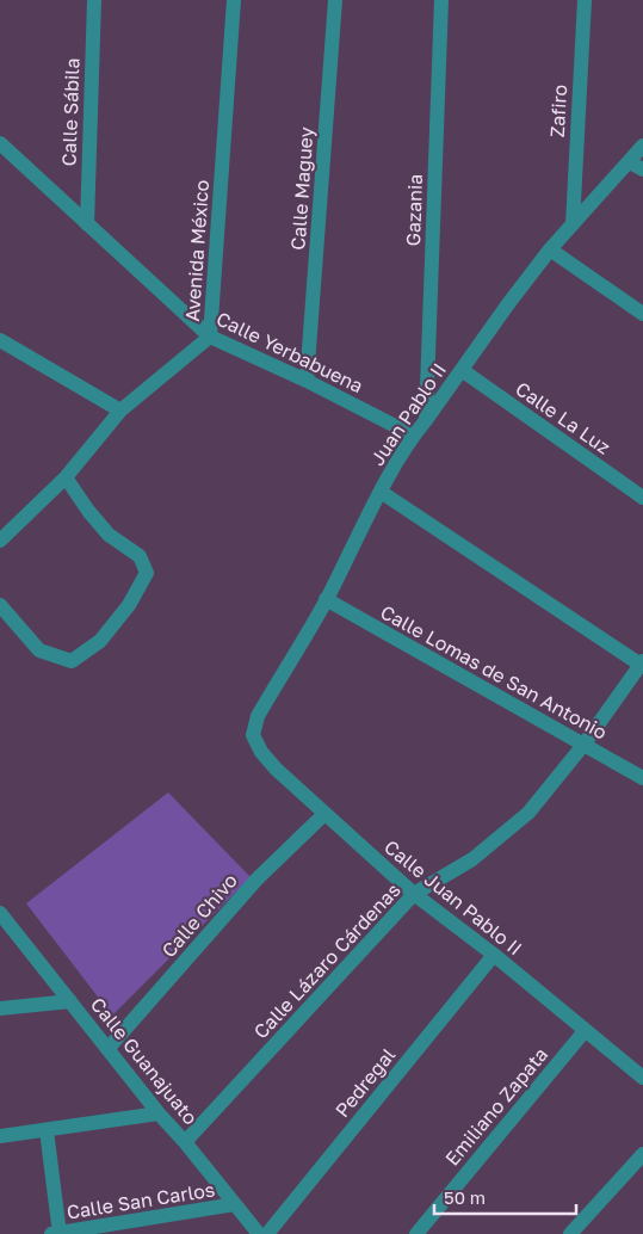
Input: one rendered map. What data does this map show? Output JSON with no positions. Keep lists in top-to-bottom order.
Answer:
{
  "streets": {
    "street": [
      "Zafiro",
      "Calle Sábila",
      "Calle Maguey",
      "Gazania",
      "Avenida México",
      "Calle Yerbabuena",
      "Juan Pablo II",
      "Calle La Luz",
      "Calle Lomas de San Antonio",
      "Calle Juan Pablo II",
      "Calle Chivo",
      "Calle Lázaro Cárdenas",
      "Calle Guanajuato",
      "Pedregal",
      "Emiliano Zapata",
      "Calle San Carlos"
    ]
  },
  "crossings": [
    ["Zafiro", "Juan Pablo II"],
    ["Calle Sábila", "Calle Yerbabuena"],
    ["Calle Maguey", "Calle Yerbabuena"],
    ["Gazania", "Juan Pablo II"],
    ["Avenida México", "Calle Yerbabuena"],
    ["Calle Yerbabuena", "Juan Pablo II"],
    ["Juan Pablo II", "Calle La Luz"],
    ["Juan Pablo II", "Calle Lomas de San Antonio"],
    ["Juan Pablo II", "Calle Juan Pablo II"],
    ["Calle Lomas de San Antonio", "Calle Lázaro Cárdenas"],
    ["Calle Juan Pablo II", "Calle Chivo"],
    ["Calle Juan Pablo II", "Calle Lázaro Cárdenas"],
    ["Calle Juan Pablo II", "Pedregal"],
    ["Calle Juan Pablo II", "Emiliano Zapata"],
    ["Calle Chivo", "Calle Guanajuato"],
    ["Calle Lázaro Cárdenas", "Calle Guanajuato"],
    ["Calle Guanajuato", "Calle San Carlos"]
  ],
  "scale_bar": "50 m"
}
